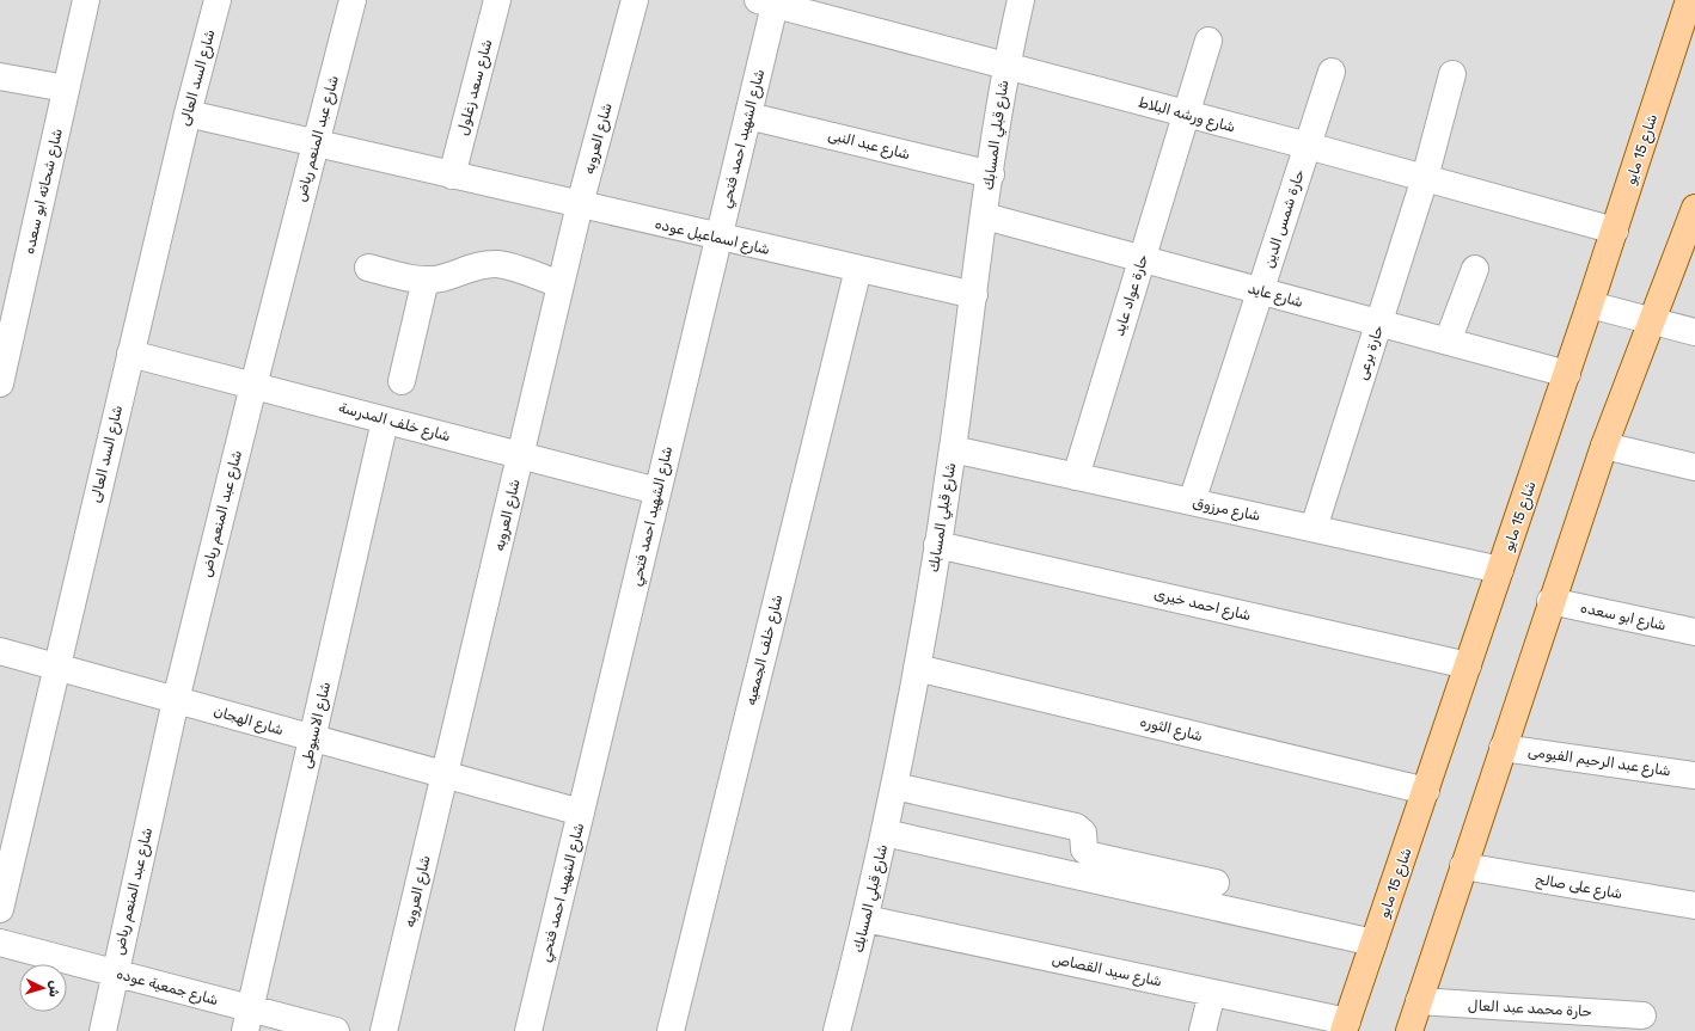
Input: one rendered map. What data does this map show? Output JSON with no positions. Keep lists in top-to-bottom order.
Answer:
{
  "streets": {
    "main road": ["شارع 15 مايو"],
    "street": [
      "شارع السد العالى",
      "شارع سعد زغلول",
      "شارع ورشه البلاط",
      "شارع قبلي المسابك",
      "شارع عبد المنعم رياض",
      "شارع العروبه",
      "شارع الشهيد احمد فتحي",
      "شارع عبد النبى",
      "شارع شحاته ابو سعده",
      "حارة شمس الدين",
      "شارع اسماعيل عوده",
      "حارة عواد عايد",
      "شارع عايد",
      "حارة برعى",
      "شارع خلف المدرسة",
      "شارع مرزوق",
      "شارع احمد خيرى",
      "شارع ابو سعده",
      "شارع خلف الجمعيه",
      "شارع الهجان",
      "شارع الاسيوطى",
      "شارع الثوره",
      "شارع عبد الرحيم الفيومى",
      "شارع على صالح",
      "شارع سيد القصاص",
      "شارع جمعية عوده",
      "حارة محمد عبد العال"
    ]
  },
  "crossings": [
    ["شارع السد العالى", "شارع اسماعيل عوده"],
    ["شارع السد العالى", "شارع خلف المدرسة"],
    ["شارع السد العالى", "شارع الهجان"],
    ["شارع سعد زغلول", "شارع اسماعيل عوده"],
    ["شارع ورشه البلاط", "شارع قبلي المسابك"],
    ["شارع ورشه البلاط", "شارع الشهيد احمد فتحي"],
    ["شارع ورشه البلاط", "شارع 15 مايو"],
    ["شارع ورشه البلاط", "حارة شمس الدين"],
    ["شارع ورشه البلاط", "حارة عواد عايد"],
    ["شارع ورشه البلاط", "حارة برعى"],
    ["شارع قبلي المسابك", "شارع عبد النبى"],
    ["شارع قبلي المسابك", "شارع اسماعيل عوده"],
    ["شارع قبلي المسابك", "شارع عايد"],
    ["شارع قبلي المسابك", "شارع مرزوق"],
    ["شارع قبلي المسابك", "شارع احمد خيرى"],
    ["شارع قبلي المسابك", "شارع الثوره"],
    ["شارع قبلي المسابك", "شارع سيد القصاص"],
    ["شارع عبد المنعم رياض", "شارع اسماعيل عوده"],
    ["شارع عبد المنعم رياض", "شارع خلف المدرسة"],
    ["شارع عبد المنعم رياض", "شارع الهجان"],
    ["شارع عبد المنعم رياض", "شارع جمعية عوده"],
    ["شارع العروبه", "شارع اسماعيل عوده"],
    ["شارع العروبه", "شارع خلف المدرسة"],
    ["شارع العروبه", "شارع الهجان"],
    ["شارع الشهيد احمد فتحي", "شارع عبد النبى"],
    ["شارع الشهيد احمد فتحي", "شارع اسماعيل عوده"],
    ["شارع الشهيد احمد فتحي", "شارع خلف المدرسة"],
    ["شارع الشهيد احمد فتحي", "شارع الهجان"],
    ["شارع 15 مايو", "شارع عايد"],
    ["شارع 15 مايو", "شارع مرزوق"],
    ["شارع 15 مايو", "شارع احمد خيرى"],
    ["شارع 15 مايو", "شارع الثوره"],
    ["شارع 15 مايو", "شارع سيد القصاص"],
    ["حارة شمس الدين", "شارع عايد"],
    ["حارة شمس الدين", "شارع مرزوق"],
    ["شارع اسماعيل عوده", "شارع خلف الجمعيه"],
    ["حارة عواد عايد", "شارع عايد"],
    ["حارة عواد عايد", "شارع مرزوق"],
    ["شارع عايد", "حارة برعى"],
    ["حارة برعى", "شارع مرزوق"],
    ["شارع خلف المدرسة", "شارع الاسيوطى"],
    ["شارع الهجان", "شارع الاسيوطى"],
    ["شارع الاسيوطى", "شارع جمعية عوده"]
  ],
  "north": "right"
}
